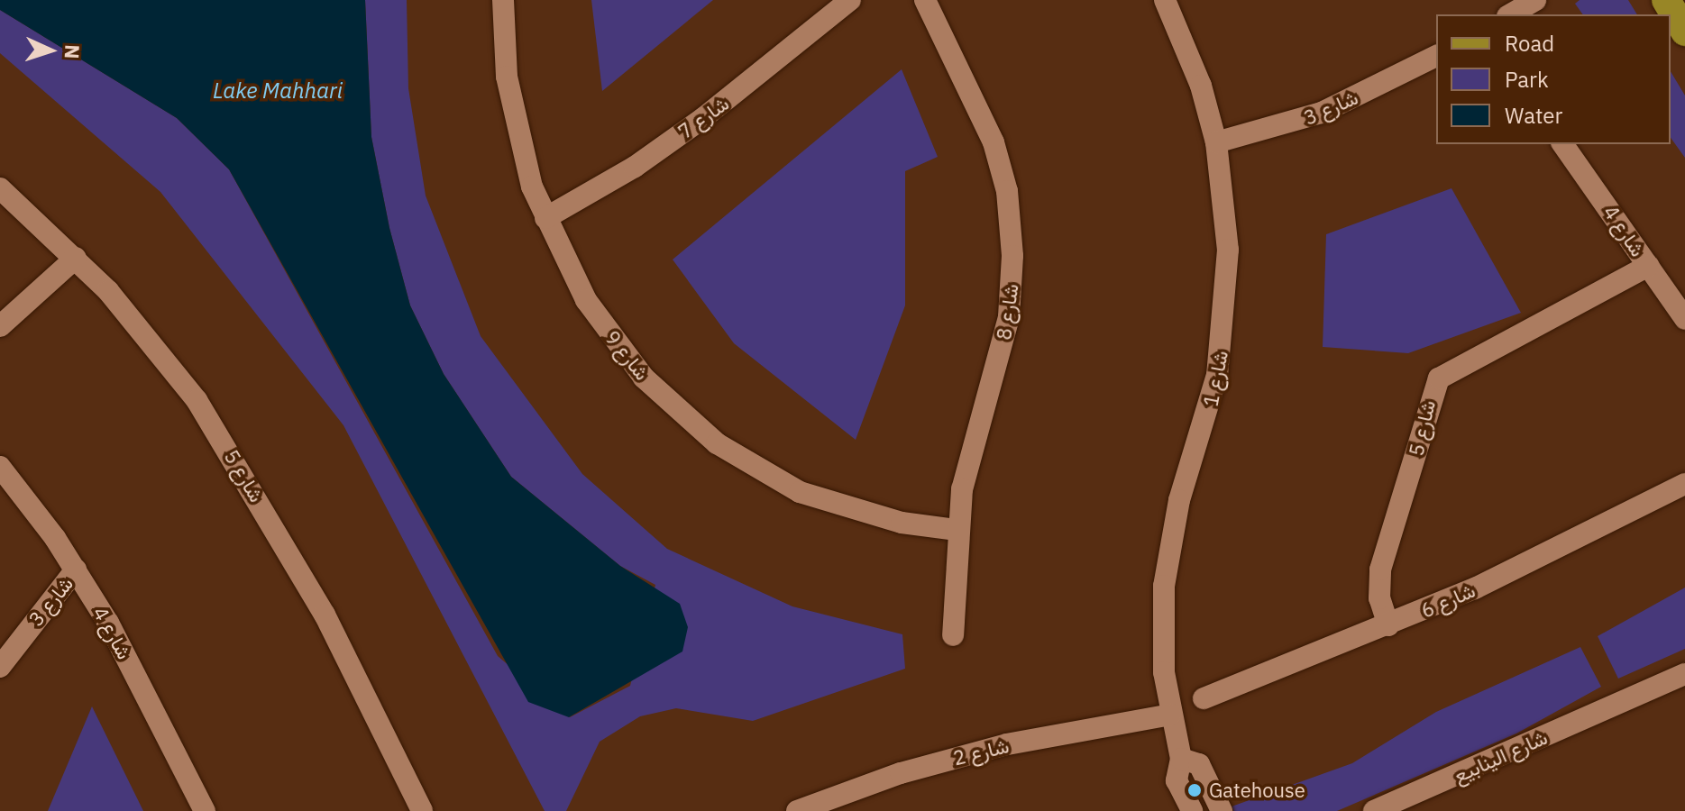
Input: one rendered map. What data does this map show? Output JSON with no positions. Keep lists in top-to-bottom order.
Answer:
{
  "streets": {
    "street": [
      "شارع 3",
      "شارع 7",
      "شارع 4",
      "شارع 8",
      "شارع 9",
      "شارع 1",
      "شارع 5",
      "شارع 6",
      "شارع 2",
      "شارع الينابيع"
    ]
  },
  "crossings": [
    ["شارع 3", "شارع 4"],
    ["شارع 3", "شارع 1"],
    ["شارع 7", "شارع 9"],
    ["شارع 4", "شارع 5"],
    ["شارع 8", "شارع 9"],
    ["شارع 1", "شارع 2"],
    ["شارع 5", "شارع 6"]
  ],
  "water": ["Lake Mahhari"],
  "places": ["Gatehouse"],
  "legend": ["Road", "Park", "Water"],
  "north": "right"
}
